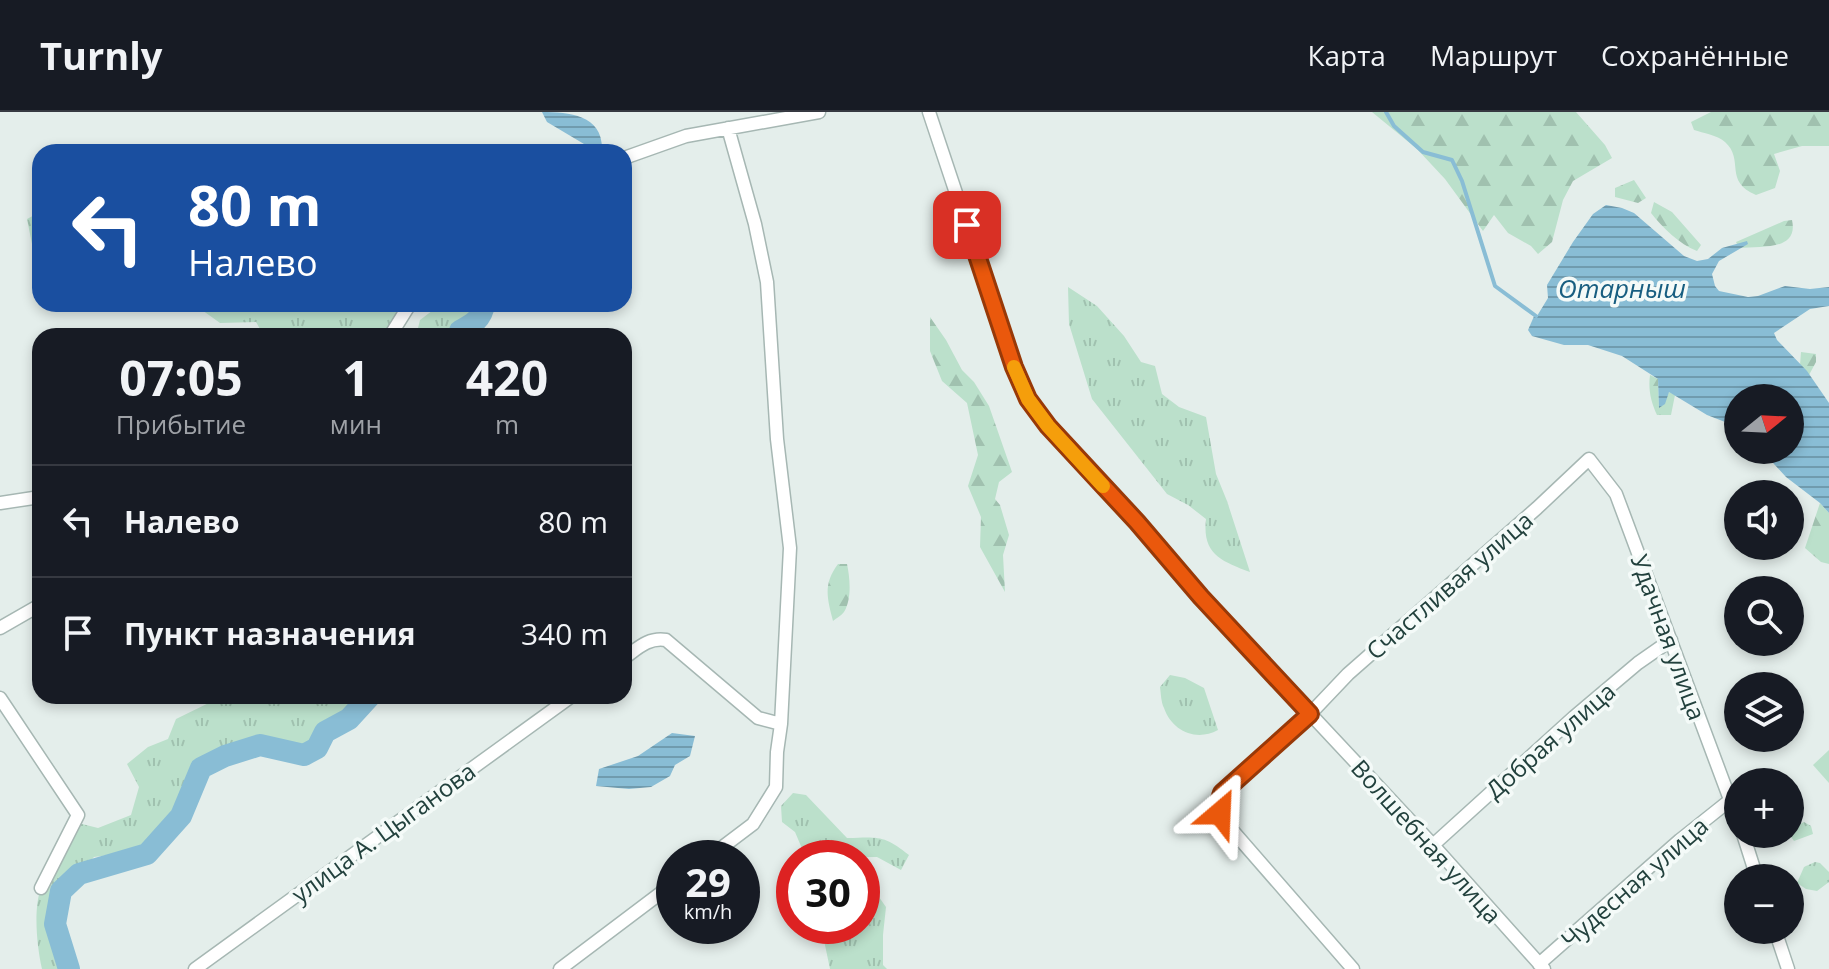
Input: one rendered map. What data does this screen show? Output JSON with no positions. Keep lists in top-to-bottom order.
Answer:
{
  "streets": {
    "street": [
      "Счастливая улица",
      "Удачная улица",
      "Добрая улица",
      "улица А. Цыганова",
      "Волшебная улица",
      "Чудесная улица"
    ]
  },
  "crossings": [
    ["Счастливая улица", "Удачная улица"],
    ["Счастливая улица", "Волшебная улица"],
    ["Удачная улица", "Добрая улица"],
    ["Добрая улица", "Волшебная улица"],
    ["Волшебная улица", "Чудесная улица"]
  ],
  "water": ["Отарныш"],
  "north": "right",
  "page": {
    "header": "Turnly",
    "nav": ["Карта", "Маршрут", "Сохранённые"],
    "turn": ["80 m", "Налево"],
    "eta": [
      "07:05",
      "Прибытие",
      "1",
      "мин",
      "420",
      "m"
    ],
    "map_buttons": ["+", "−"],
    "list": [
      {
        "name": "Налево",
        "value": "80 m"
      },
      {
        "name": "Пункт назначения",
        "value": "340 m"
      }
    ],
    "speed": "29 km/h",
    "limit": "30"
  }
}
